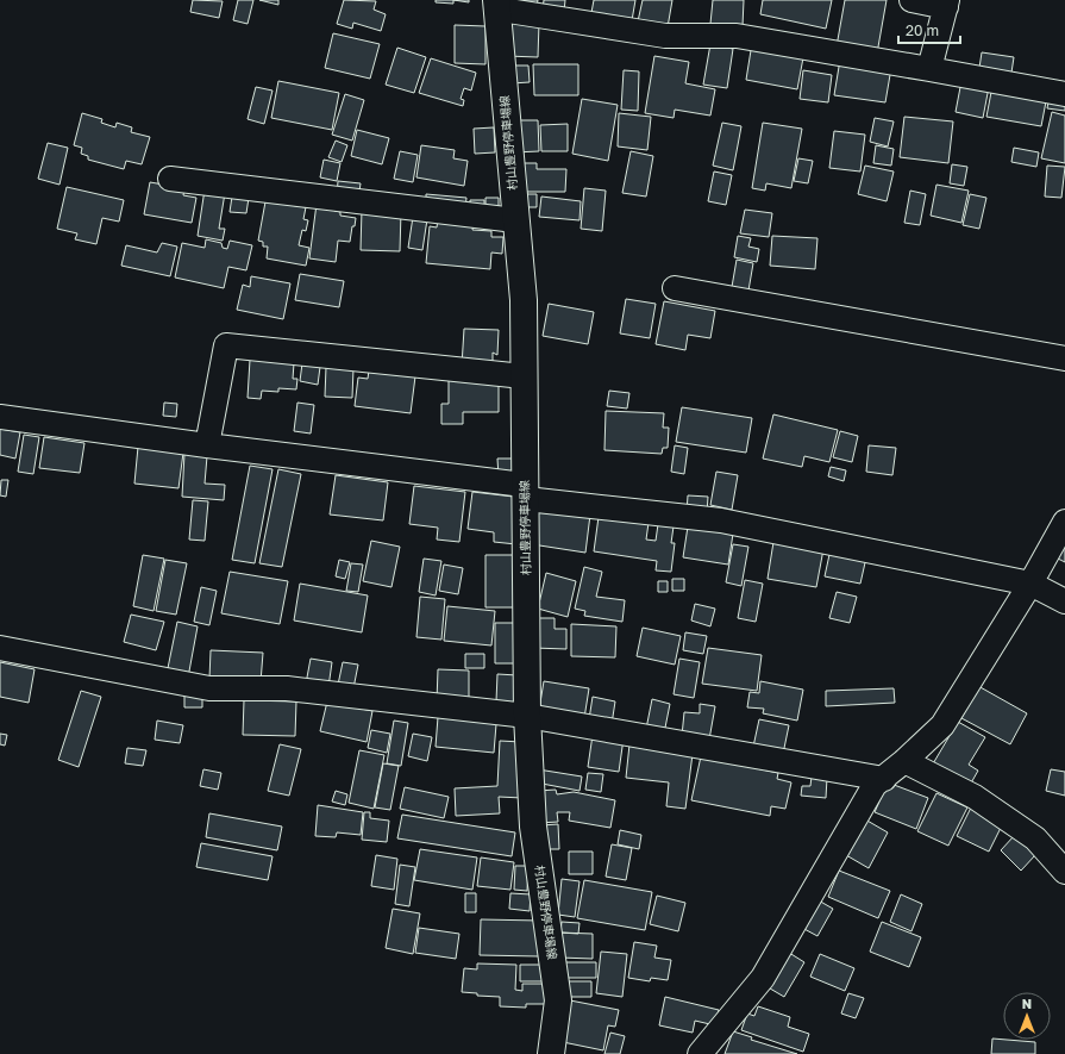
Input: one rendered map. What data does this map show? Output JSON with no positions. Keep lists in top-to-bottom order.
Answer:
{
  "streets": {
    "main road": ["村山豊野停車場線"]
  },
  "scale_bar": "20 m",
  "north": "top"
}
